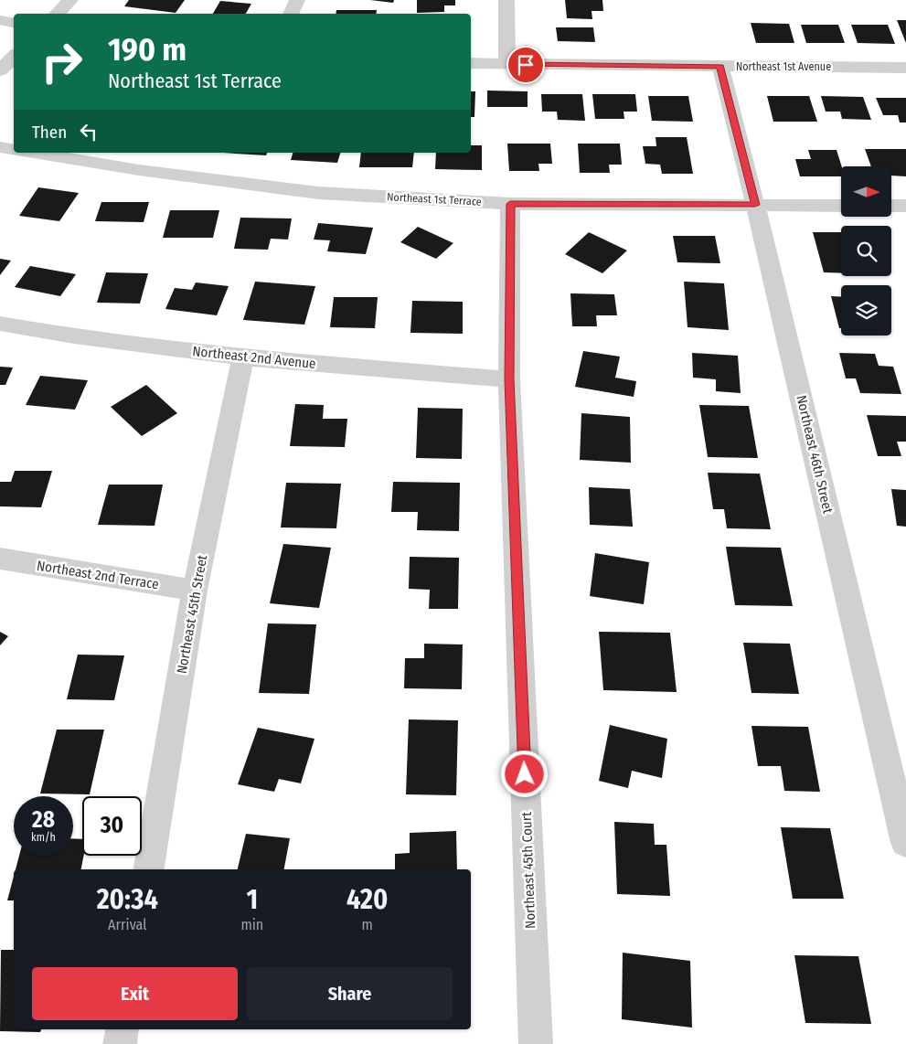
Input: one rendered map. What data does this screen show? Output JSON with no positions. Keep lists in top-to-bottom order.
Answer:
{
  "streets": {
    "street": [
      "Northeast 1st Avenue",
      "Northeast 1st Terrace",
      "Northeast 2nd Avenue",
      "Northeast 46th Street",
      "Northeast 2nd Terrace",
      "Northeast 45th Street",
      "Northeast 45th Court"
    ]
  },
  "crossings": [
    ["Northeast 1st Avenue", "Northeast 46th Street"],
    ["Northeast 1st Terrace", "Northeast 46th Street"],
    ["Northeast 1st Terrace", "Northeast 45th Court"],
    ["Northeast 2nd Avenue", "Northeast 45th Street"],
    ["Northeast 2nd Avenue", "Northeast 45th Court"],
    ["Northeast 2nd Terrace", "Northeast 45th Street"]
  ],
  "north": "right",
  "page": {
    "turn": ["190 m", "Northeast 1st Terrace"],
    "then": "Then",
    "speed": "28 km/h",
    "limit": "30",
    "eta": [
      "20:34",
      "Arrival",
      "1",
      "min",
      "420",
      "m"
    ],
    "buttons": ["Exit", "Share"]
  }
}
